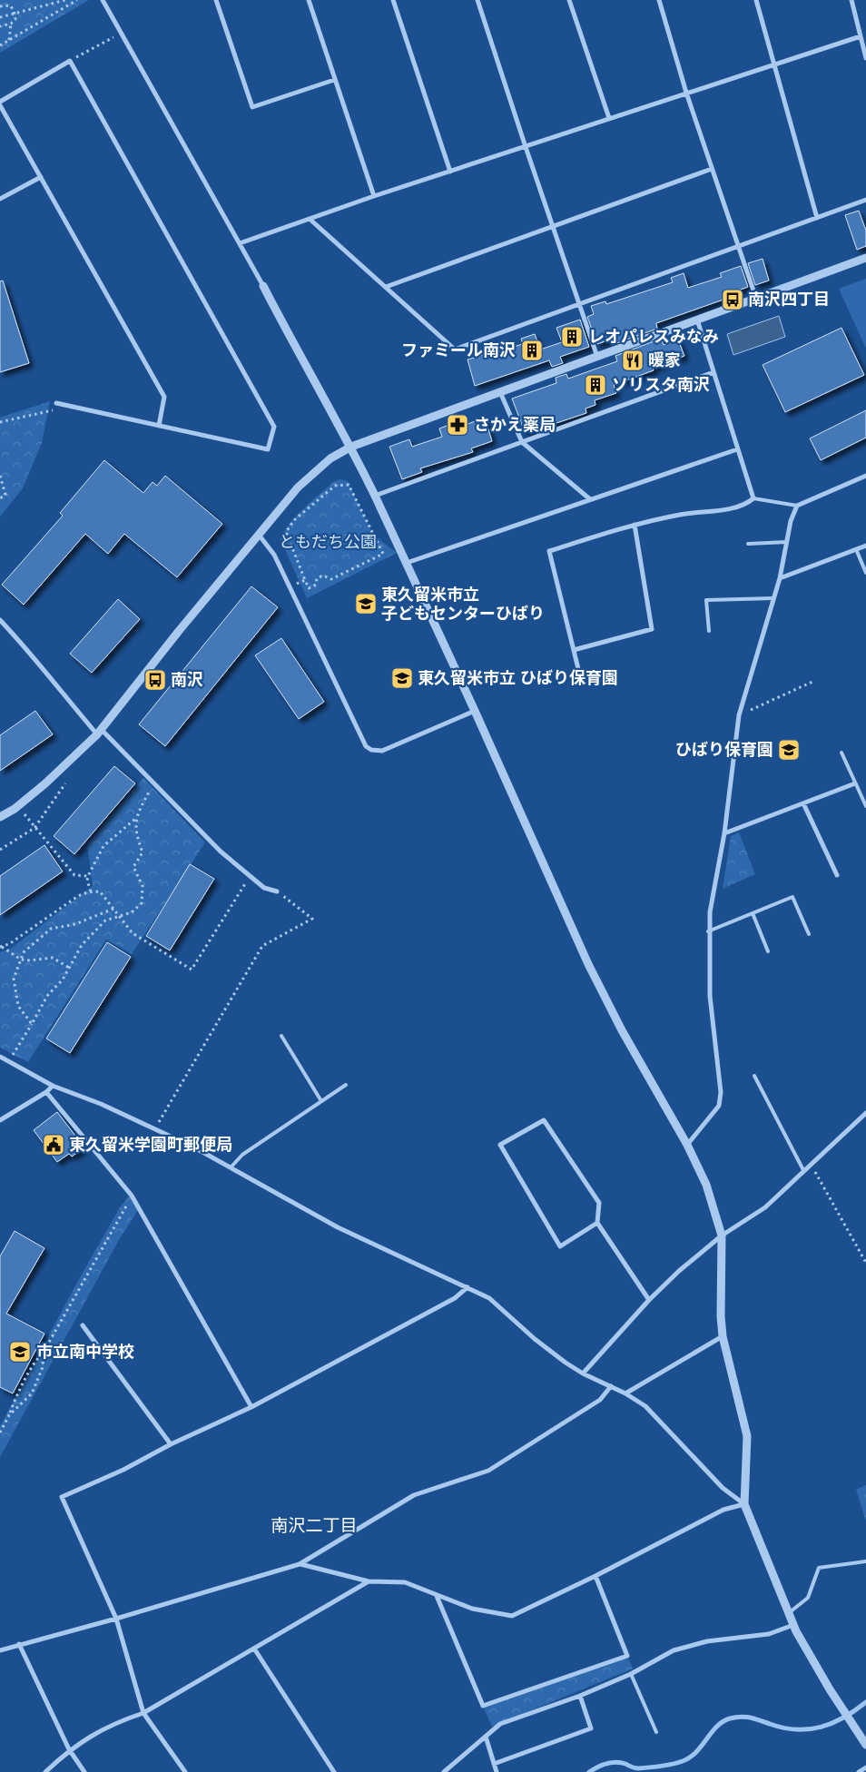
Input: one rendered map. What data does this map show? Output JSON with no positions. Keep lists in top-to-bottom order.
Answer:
{
  "districts": ["南沢二丁目"],
  "parks": ["ともだち公園"],
  "places": {
    "bus stop": ["南沢四丁目", "南沢"],
    "building": ["レオパレスみなみ", "ファミール南沢", "ソリスタ南沢"],
    "restaurant": ["暖家"],
    "pharmacy": ["さかえ薬局"],
    "school or university": [
      "東久留米市立 子どもセンターひばり",
      "東久留米市立 ひばり保育園",
      "ひばり保育園",
      "市立南中学校"
    ],
    "public building": ["東久留米学園町郵便局"]
  }
}
